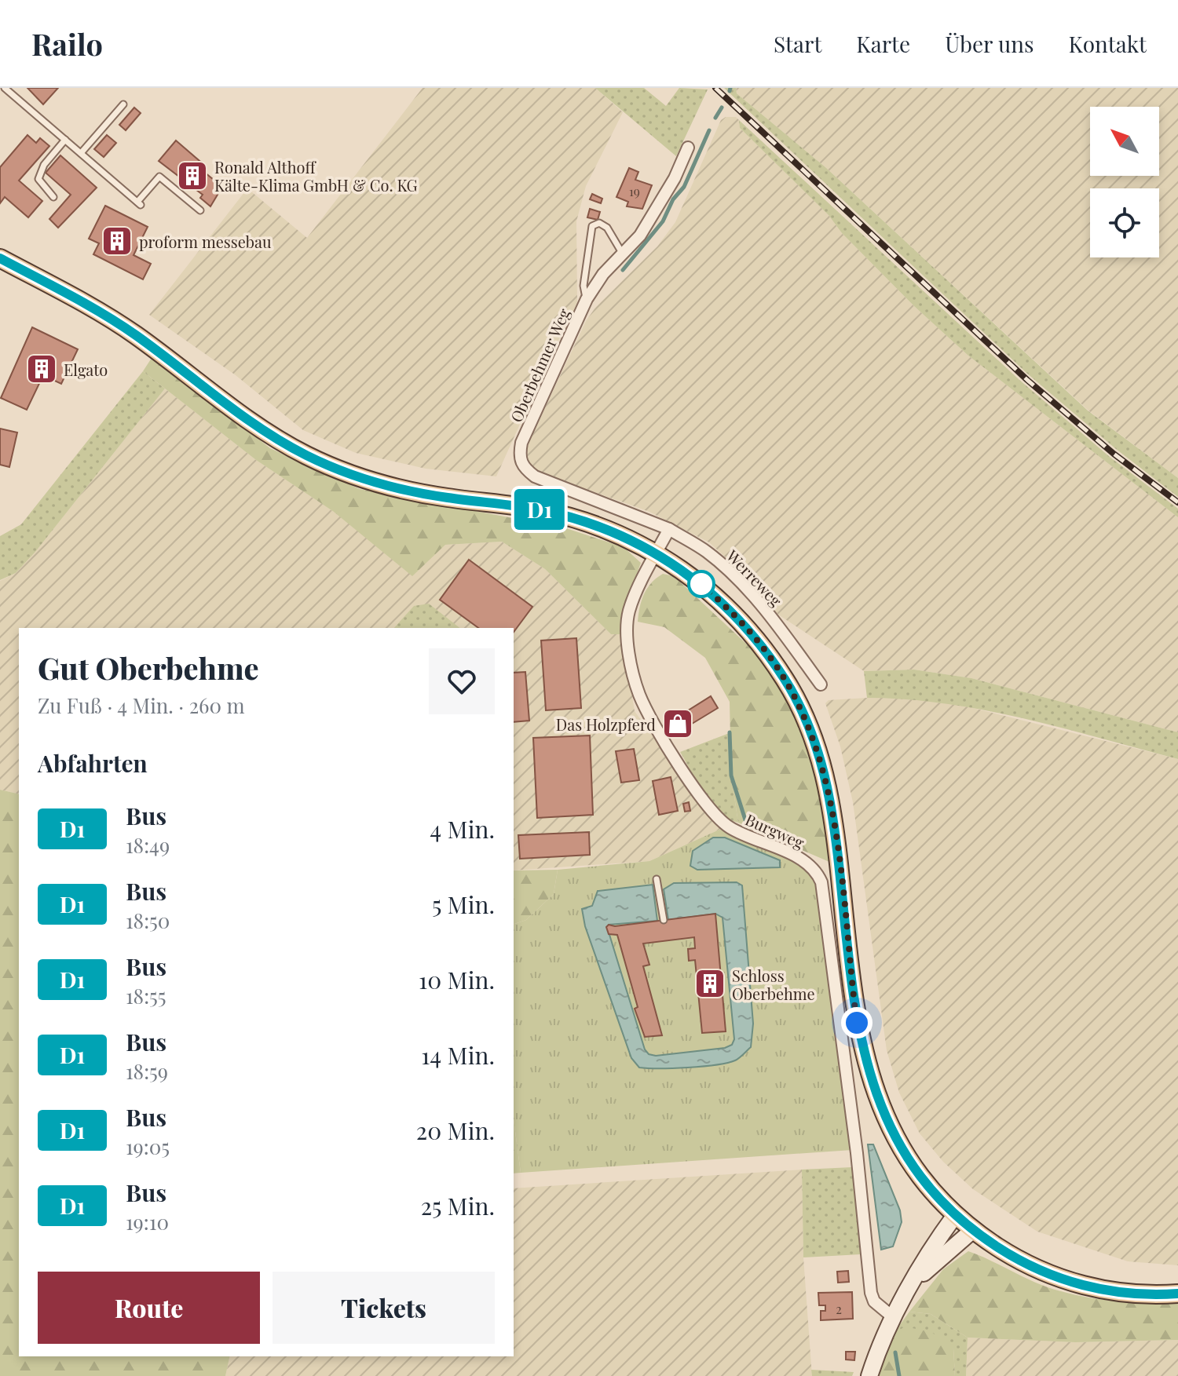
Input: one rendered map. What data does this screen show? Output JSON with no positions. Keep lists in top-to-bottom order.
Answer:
{
  "streets": {
    "street": ["Oberbehmer Weg", "Werreweg", "Burgweg"]
  },
  "crossings": [
    ["Oberbehmer Weg", "Werreweg"]
  ],
  "places": {
    "building": [
      "Ronald Althoff Kälte-Klima GmbH & Co. KG",
      "proform messebau",
      "Elgato",
      "Schloss Oberbehme"
    ],
    "shop": ["Das Holzpferd"]
  },
  "lines": ["bus line D1"],
  "house_numbers": ["19", "2"],
  "north": "top left",
  "page": {
    "header": "Railo",
    "nav": [
      "Start",
      "Karte",
      "Über uns",
      "Kontakt"
    ],
    "on_map": "D1",
    "heading": [
      ["Gut Oberbehme", "Zu Fuß · 4 Min. · 260 m"],
      "Abfahrten"
    ],
    "list": [
      {
        "mark": "D1",
        "name": "Bus",
        "note": "18:49",
        "value": "4 Min."
      },
      {
        "mark": "D1",
        "name": "Bus",
        "note": "18:50",
        "value": "5 Min."
      },
      {
        "mark": "D1",
        "name": "Bus",
        "note": "18:55",
        "value": "10 Min."
      },
      {
        "mark": "D1",
        "name": "Bus",
        "note": "18:59",
        "value": "14 Min."
      },
      {
        "mark": "D1",
        "name": "Bus",
        "note": "19:05",
        "value": "20 Min."
      },
      {
        "mark": "D1",
        "name": "Bus",
        "note": "19:10",
        "value": "25 Min."
      }
    ],
    "buttons": ["Route", "Tickets"]
  }
}
